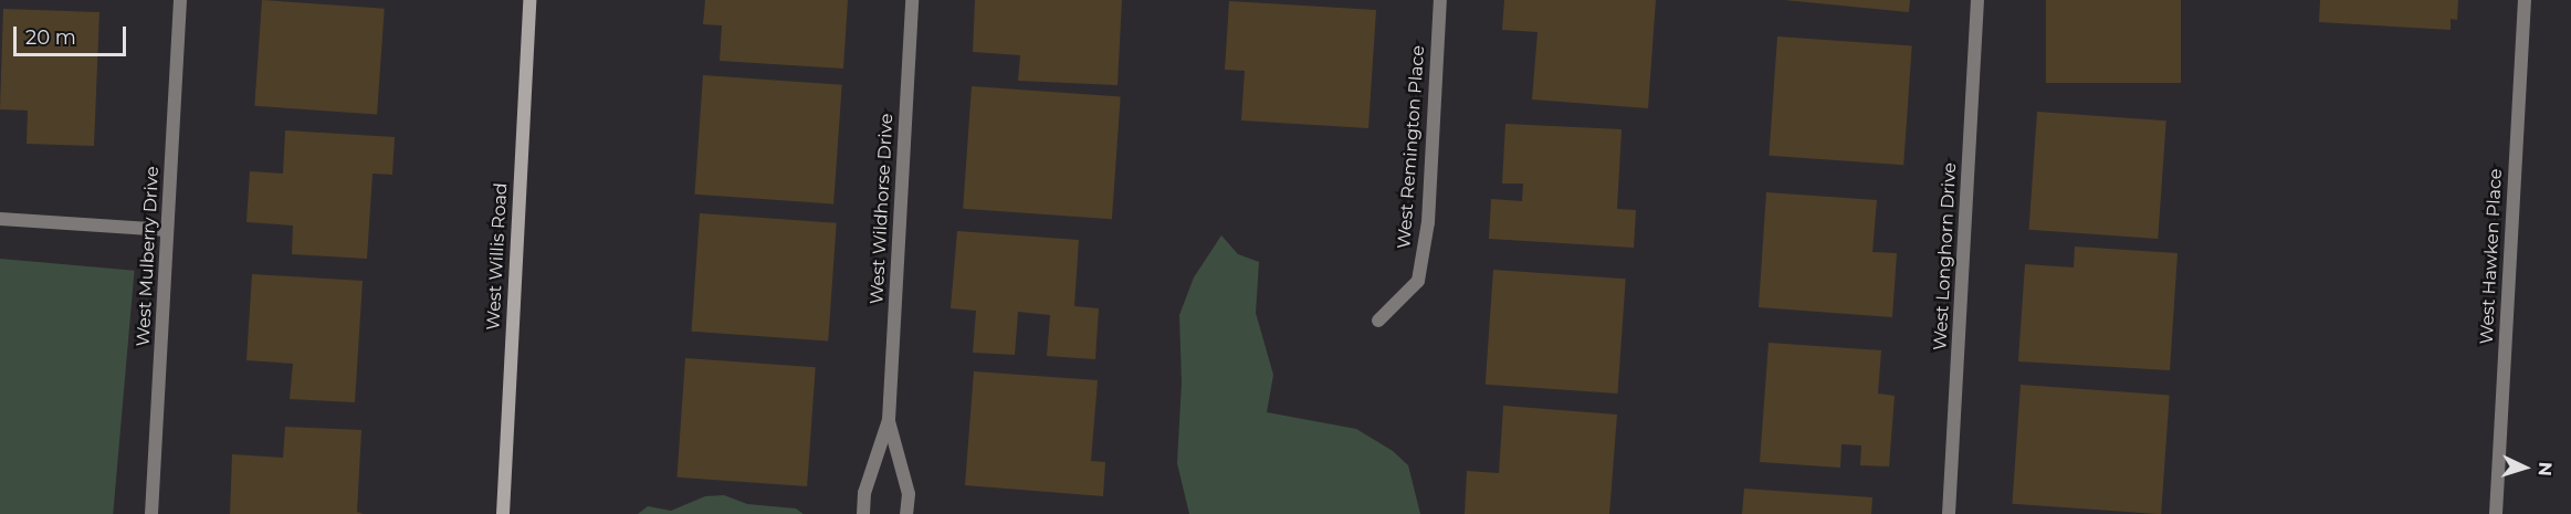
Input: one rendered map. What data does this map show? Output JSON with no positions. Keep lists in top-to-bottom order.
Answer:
{
  "streets": {
    "street": [
      "West Remington Place",
      "West Wildhorse Drive",
      "West Mulberry Drive",
      "West Willis Road",
      "West Longhorn Drive",
      "West Hawken Place"
    ]
  },
  "scale_bar": "20 m",
  "north": "right"
}
